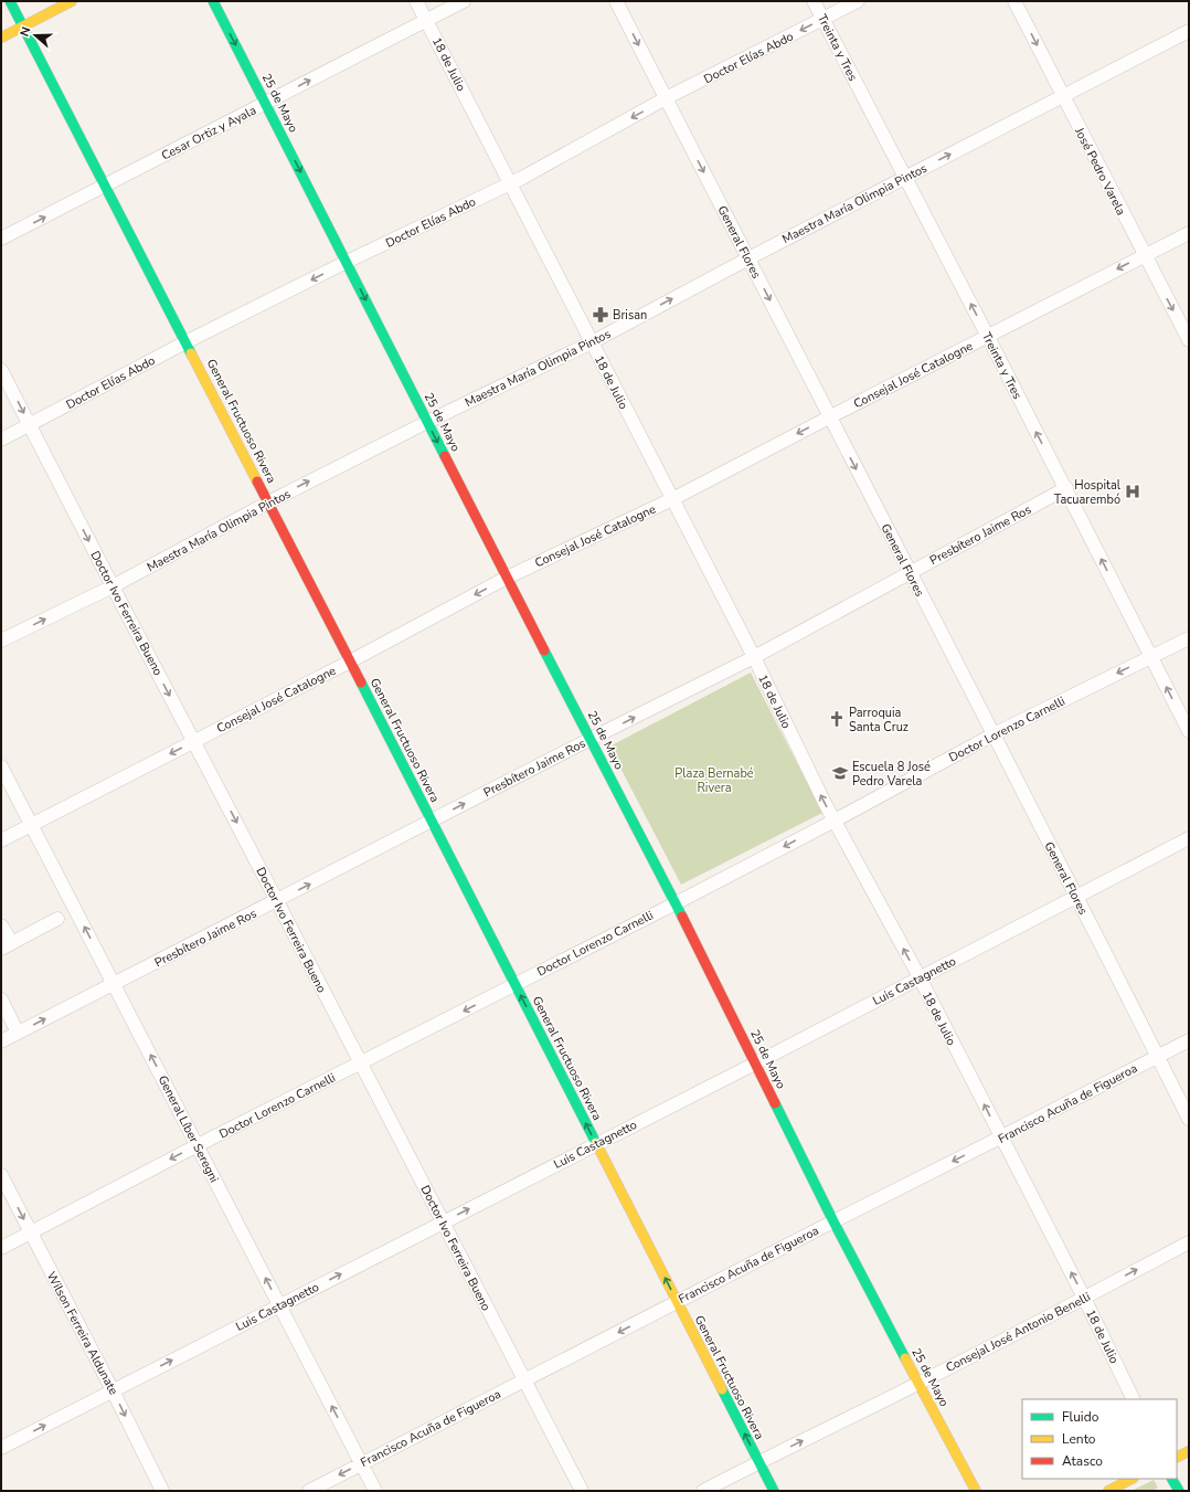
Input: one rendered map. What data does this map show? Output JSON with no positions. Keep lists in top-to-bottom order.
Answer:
{
  "streets": {
    "street": [
      "Treinta y Tres",
      "Doctor Elías Abdo",
      "18 de Julio",
      "25 de Mayo",
      "Cesar Ortiz y Ayala",
      "José Pedro Varela",
      "Maestra María Olimpia Pintos",
      "General Flores",
      "Consejal José Catalogne",
      "General Fructuoso Rivera",
      "Presbítero Jaime Ros",
      "Doctor Ivo Ferreira Bueno",
      "Doctor Lorenzo Carnelli",
      "Luis Castagnetto",
      "Francisco Acuña de Figueroa",
      "General Líber Seregni",
      "Consejal José Antonio Benelli",
      "Wilson Ferreira Aldunate"
    ]
  },
  "crossings": [
    ["Treinta y Tres", "Doctor Elías Abdo"],
    ["Treinta y Tres", "Maestra María Olimpia Pintos"],
    ["Treinta y Tres", "Consejal José Catalogne"],
    ["Treinta y Tres", "Presbítero Jaime Ros"],
    ["Treinta y Tres", "Doctor Lorenzo Carnelli"],
    ["Doctor Elías Abdo", "18 de Julio"],
    ["Doctor Elías Abdo", "25 de Mayo"],
    ["Doctor Elías Abdo", "General Flores"],
    ["Doctor Elías Abdo", "General Fructuoso Rivera"],
    ["Doctor Elías Abdo", "Doctor Ivo Ferreira Bueno"],
    ["18 de Julio", "Cesar Ortiz y Ayala"],
    ["18 de Julio", "Maestra María Olimpia Pintos"],
    ["18 de Julio", "Consejal José Catalogne"],
    ["18 de Julio", "Presbítero Jaime Ros"],
    ["18 de Julio", "Doctor Lorenzo Carnelli"],
    ["18 de Julio", "Luis Castagnetto"],
    ["18 de Julio", "Francisco Acuña de Figueroa"],
    ["18 de Julio", "Consejal José Antonio Benelli"],
    ["25 de Mayo", "Cesar Ortiz y Ayala"],
    ["25 de Mayo", "Maestra María Olimpia Pintos"],
    ["25 de Mayo", "Consejal José Catalogne"],
    ["25 de Mayo", "Presbítero Jaime Ros"],
    ["25 de Mayo", "Doctor Lorenzo Carnelli"],
    ["25 de Mayo", "Luis Castagnetto"],
    ["25 de Mayo", "Francisco Acuña de Figueroa"],
    ["25 de Mayo", "Consejal José Antonio Benelli"],
    ["Cesar Ortiz y Ayala", "General Fructuoso Rivera"],
    ["José Pedro Varela", "Maestra María Olimpia Pintos"],
    ["José Pedro Varela", "Consejal José Catalogne"],
    ["Maestra María Olimpia Pintos", "General Flores"],
    ["Maestra María Olimpia Pintos", "General Fructuoso Rivera"],
    ["Maestra María Olimpia Pintos", "Doctor Ivo Ferreira Bueno"],
    ["General Flores", "Consejal José Catalogne"],
    ["General Flores", "Presbítero Jaime Ros"],
    ["General Flores", "Doctor Lorenzo Carnelli"],
    ["General Flores", "Luis Castagnetto"],
    ["General Flores", "Francisco Acuña de Figueroa"],
    ["Consejal José Catalogne", "General Fructuoso Rivera"],
    ["Consejal José Catalogne", "Doctor Ivo Ferreira Bueno"],
    ["Consejal José Catalogne", "General Líber Seregni"],
    ["General Fructuoso Rivera", "Presbítero Jaime Ros"],
    ["General Fructuoso Rivera", "Doctor Lorenzo Carnelli"],
    ["General Fructuoso Rivera", "Luis Castagnetto"],
    ["General Fructuoso Rivera", "Francisco Acuña de Figueroa"],
    ["General Fructuoso Rivera", "Consejal José Antonio Benelli"],
    ["Presbítero Jaime Ros", "Doctor Ivo Ferreira Bueno"],
    ["Presbítero Jaime Ros", "General Líber Seregni"],
    ["Doctor Ivo Ferreira Bueno", "Doctor Lorenzo Carnelli"],
    ["Doctor Ivo Ferreira Bueno", "Luis Castagnetto"],
    ["Doctor Ivo Ferreira Bueno", "Francisco Acuña de Figueroa"],
    ["Doctor Lorenzo Carnelli", "General Líber Seregni"],
    ["Doctor Lorenzo Carnelli", "Wilson Ferreira Aldunate"],
    ["Luis Castagnetto", "General Líber Seregni"],
    ["Luis Castagnetto", "Wilson Ferreira Aldunate"],
    ["Francisco Acuña de Figueroa", "General Líber Seregni"]
  ],
  "one_way": [
    "Treinta y Tres",
    "Doctor Elías Abdo",
    "18 de Julio",
    "25 de Mayo",
    "Cesar Ortiz y Ayala",
    "José Pedro Varela",
    "Maestra María Olimpia Pintos",
    "General Flores",
    "Consejal José Catalogne",
    "Presbítero Jaime Ros",
    "Doctor Ivo Ferreira Bueno",
    "Doctor Lorenzo Carnelli",
    "Luis Castagnetto",
    "Francisco Acuña de Figueroa",
    "General Líber Seregni",
    "Consejal José Antonio Benelli",
    "Wilson Ferreira Aldunate"
  ],
  "parks": ["Plaza Bernabé Rivera"],
  "places": {
    "pharmacy": ["Brisan"],
    "hospital": ["Hospital Tacuarembó"],
    "church": ["Parroquia Santa Cruz"],
    "school or university": ["Escuela 8 José Pedro Varela"]
  },
  "legend": ["Fluido", "Lento", "Atasco"],
  "north": "left"
}
